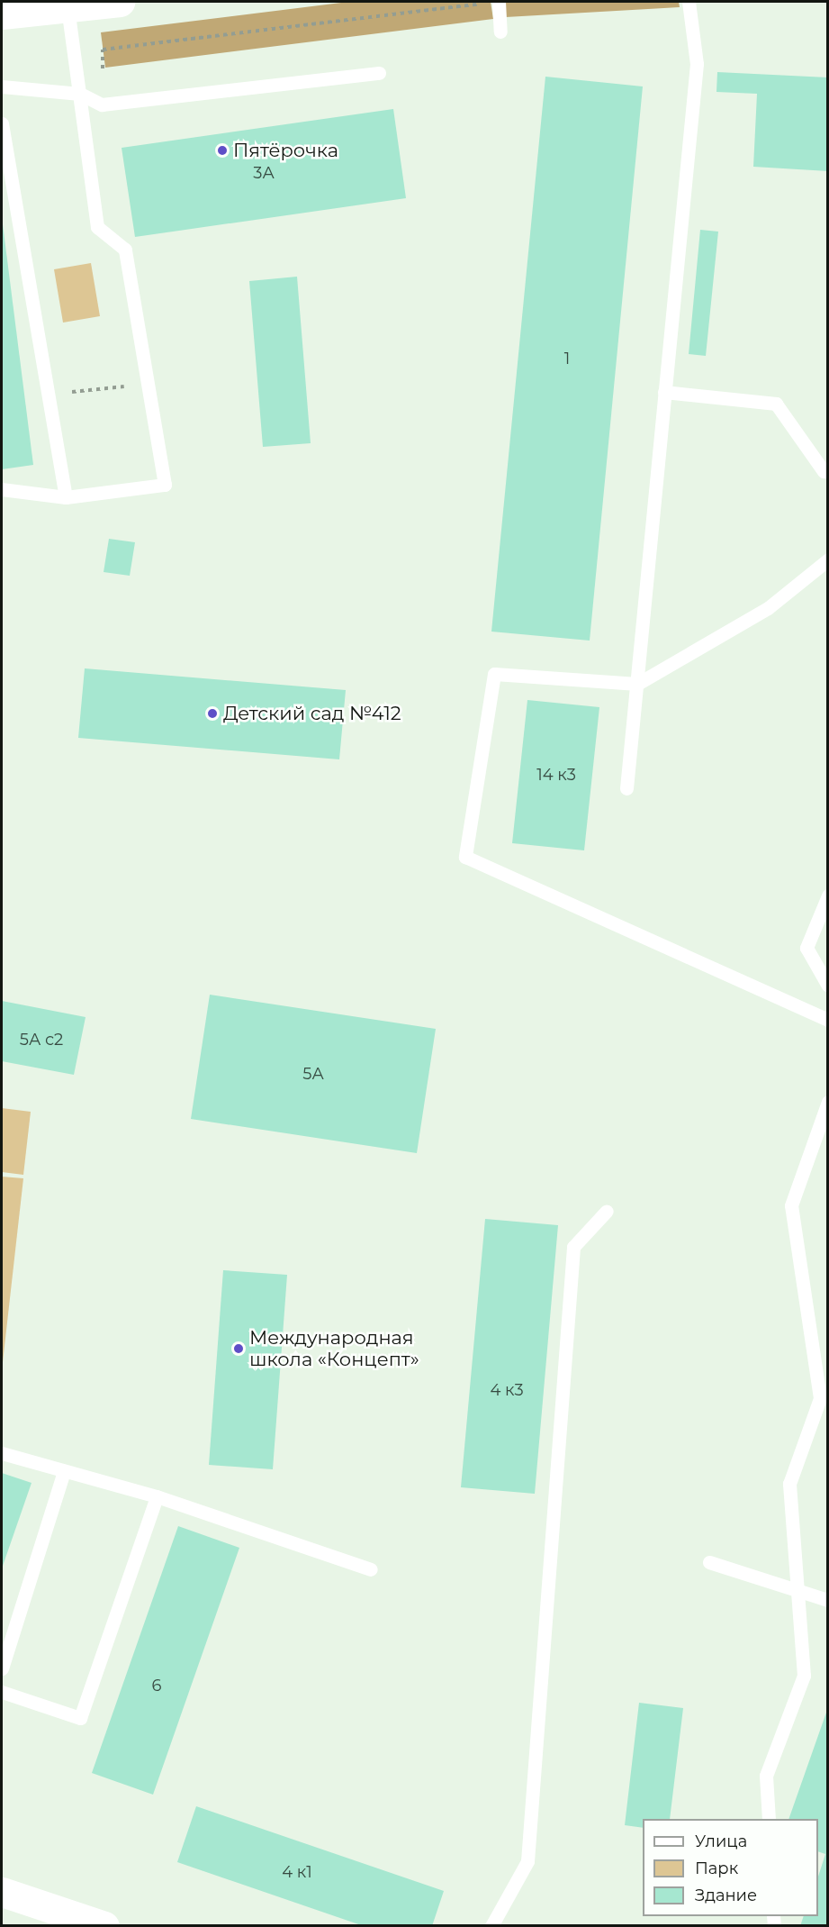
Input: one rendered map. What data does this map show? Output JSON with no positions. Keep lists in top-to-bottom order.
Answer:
{
  "places": ["Пятёрочка", "Детский сад №412", "Международная школа «Концепт»"],
  "house_numbers": [
    "3А",
    "1",
    "14 к3",
    "5А с2",
    "5А",
    "4 к3",
    "6",
    "4 к1"
  ],
  "legend": ["Улица", "Парк", "Здание"]
}
